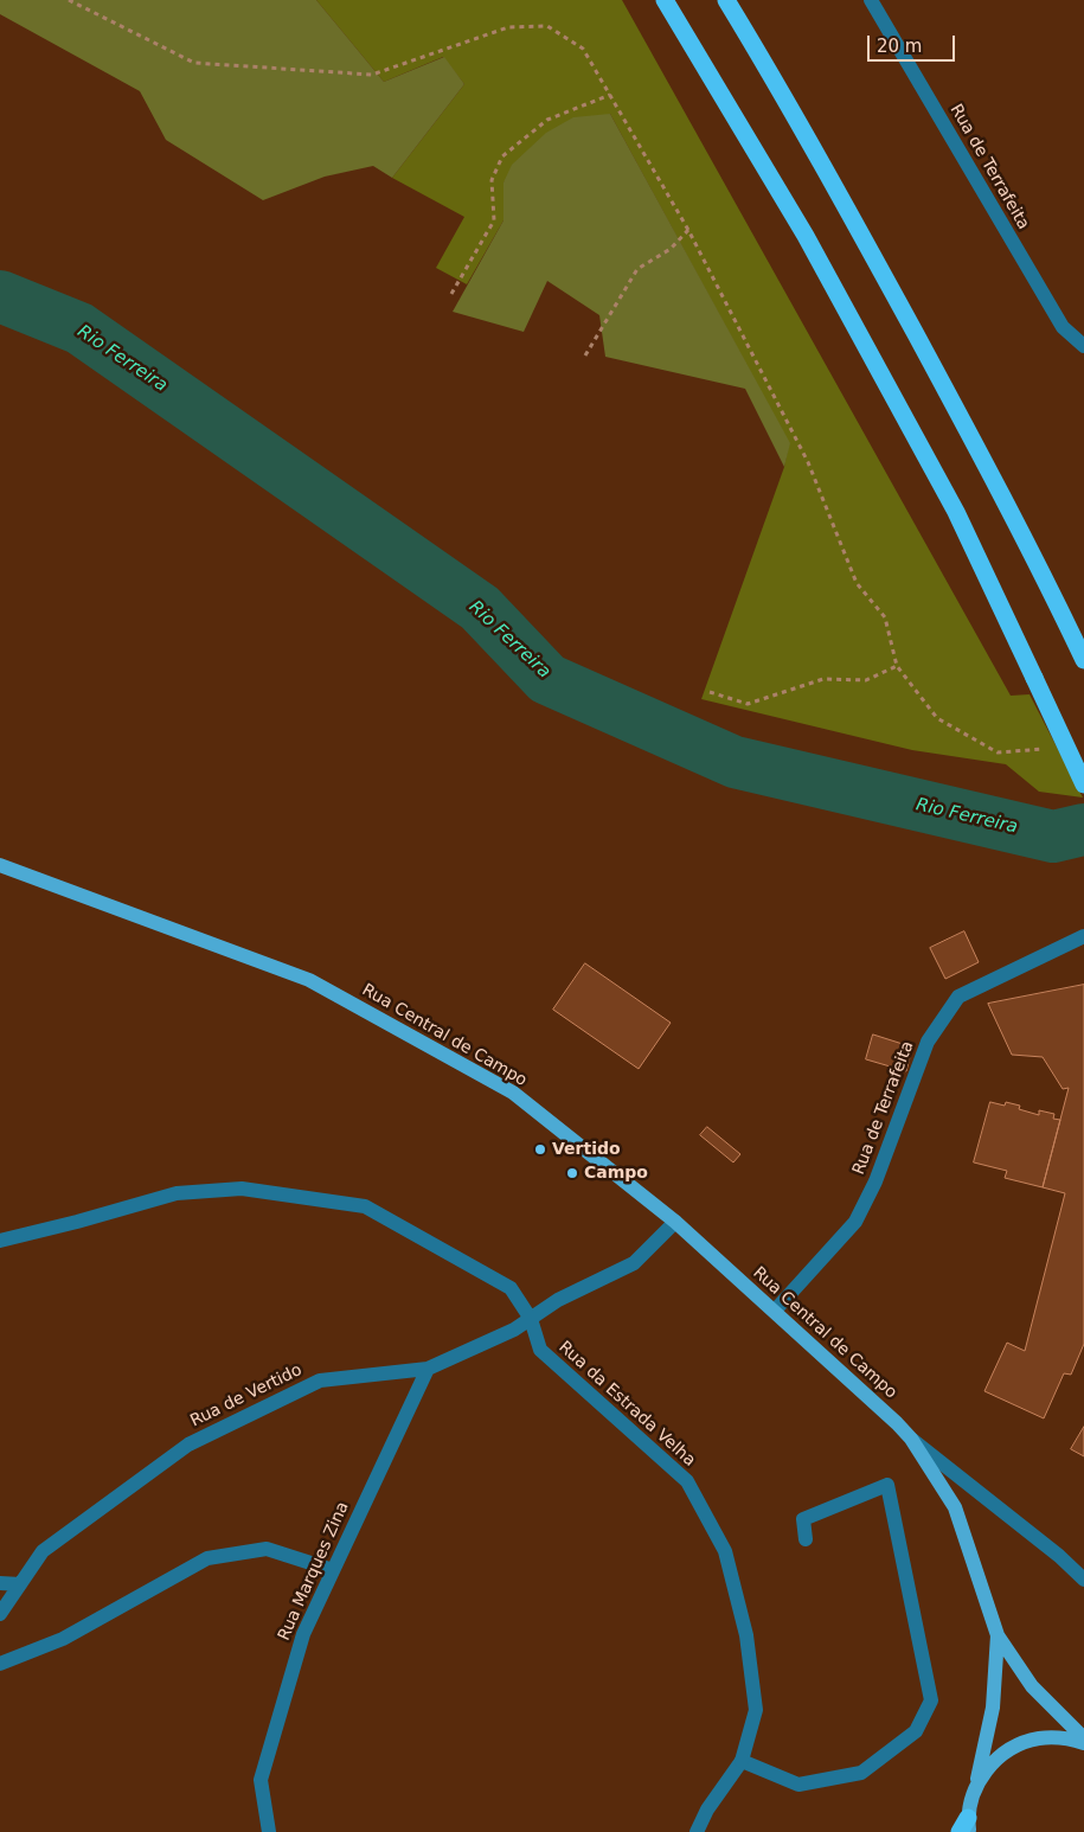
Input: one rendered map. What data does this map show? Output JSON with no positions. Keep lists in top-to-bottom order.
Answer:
{
  "streets": {
    "main road": ["Rua Central de Campo"],
    "street": [
      "Rua de Terrafeita",
      "Rua de Vertido",
      "Rua da Estrada Velha",
      "Rua Marques Zina"
    ]
  },
  "crossings": [
    ["Rua de Terrafeita", "Rua Central de Campo"],
    ["Rua Central de Campo", "Rua de Vertido"],
    ["Rua de Vertido", "Rua da Estrada Velha"],
    ["Rua de Vertido", "Rua Marques Zina"]
  ],
  "water": ["Rio Ferreira"],
  "places": ["Vertido", "Campo"],
  "scale_bar": "20 m"
}
